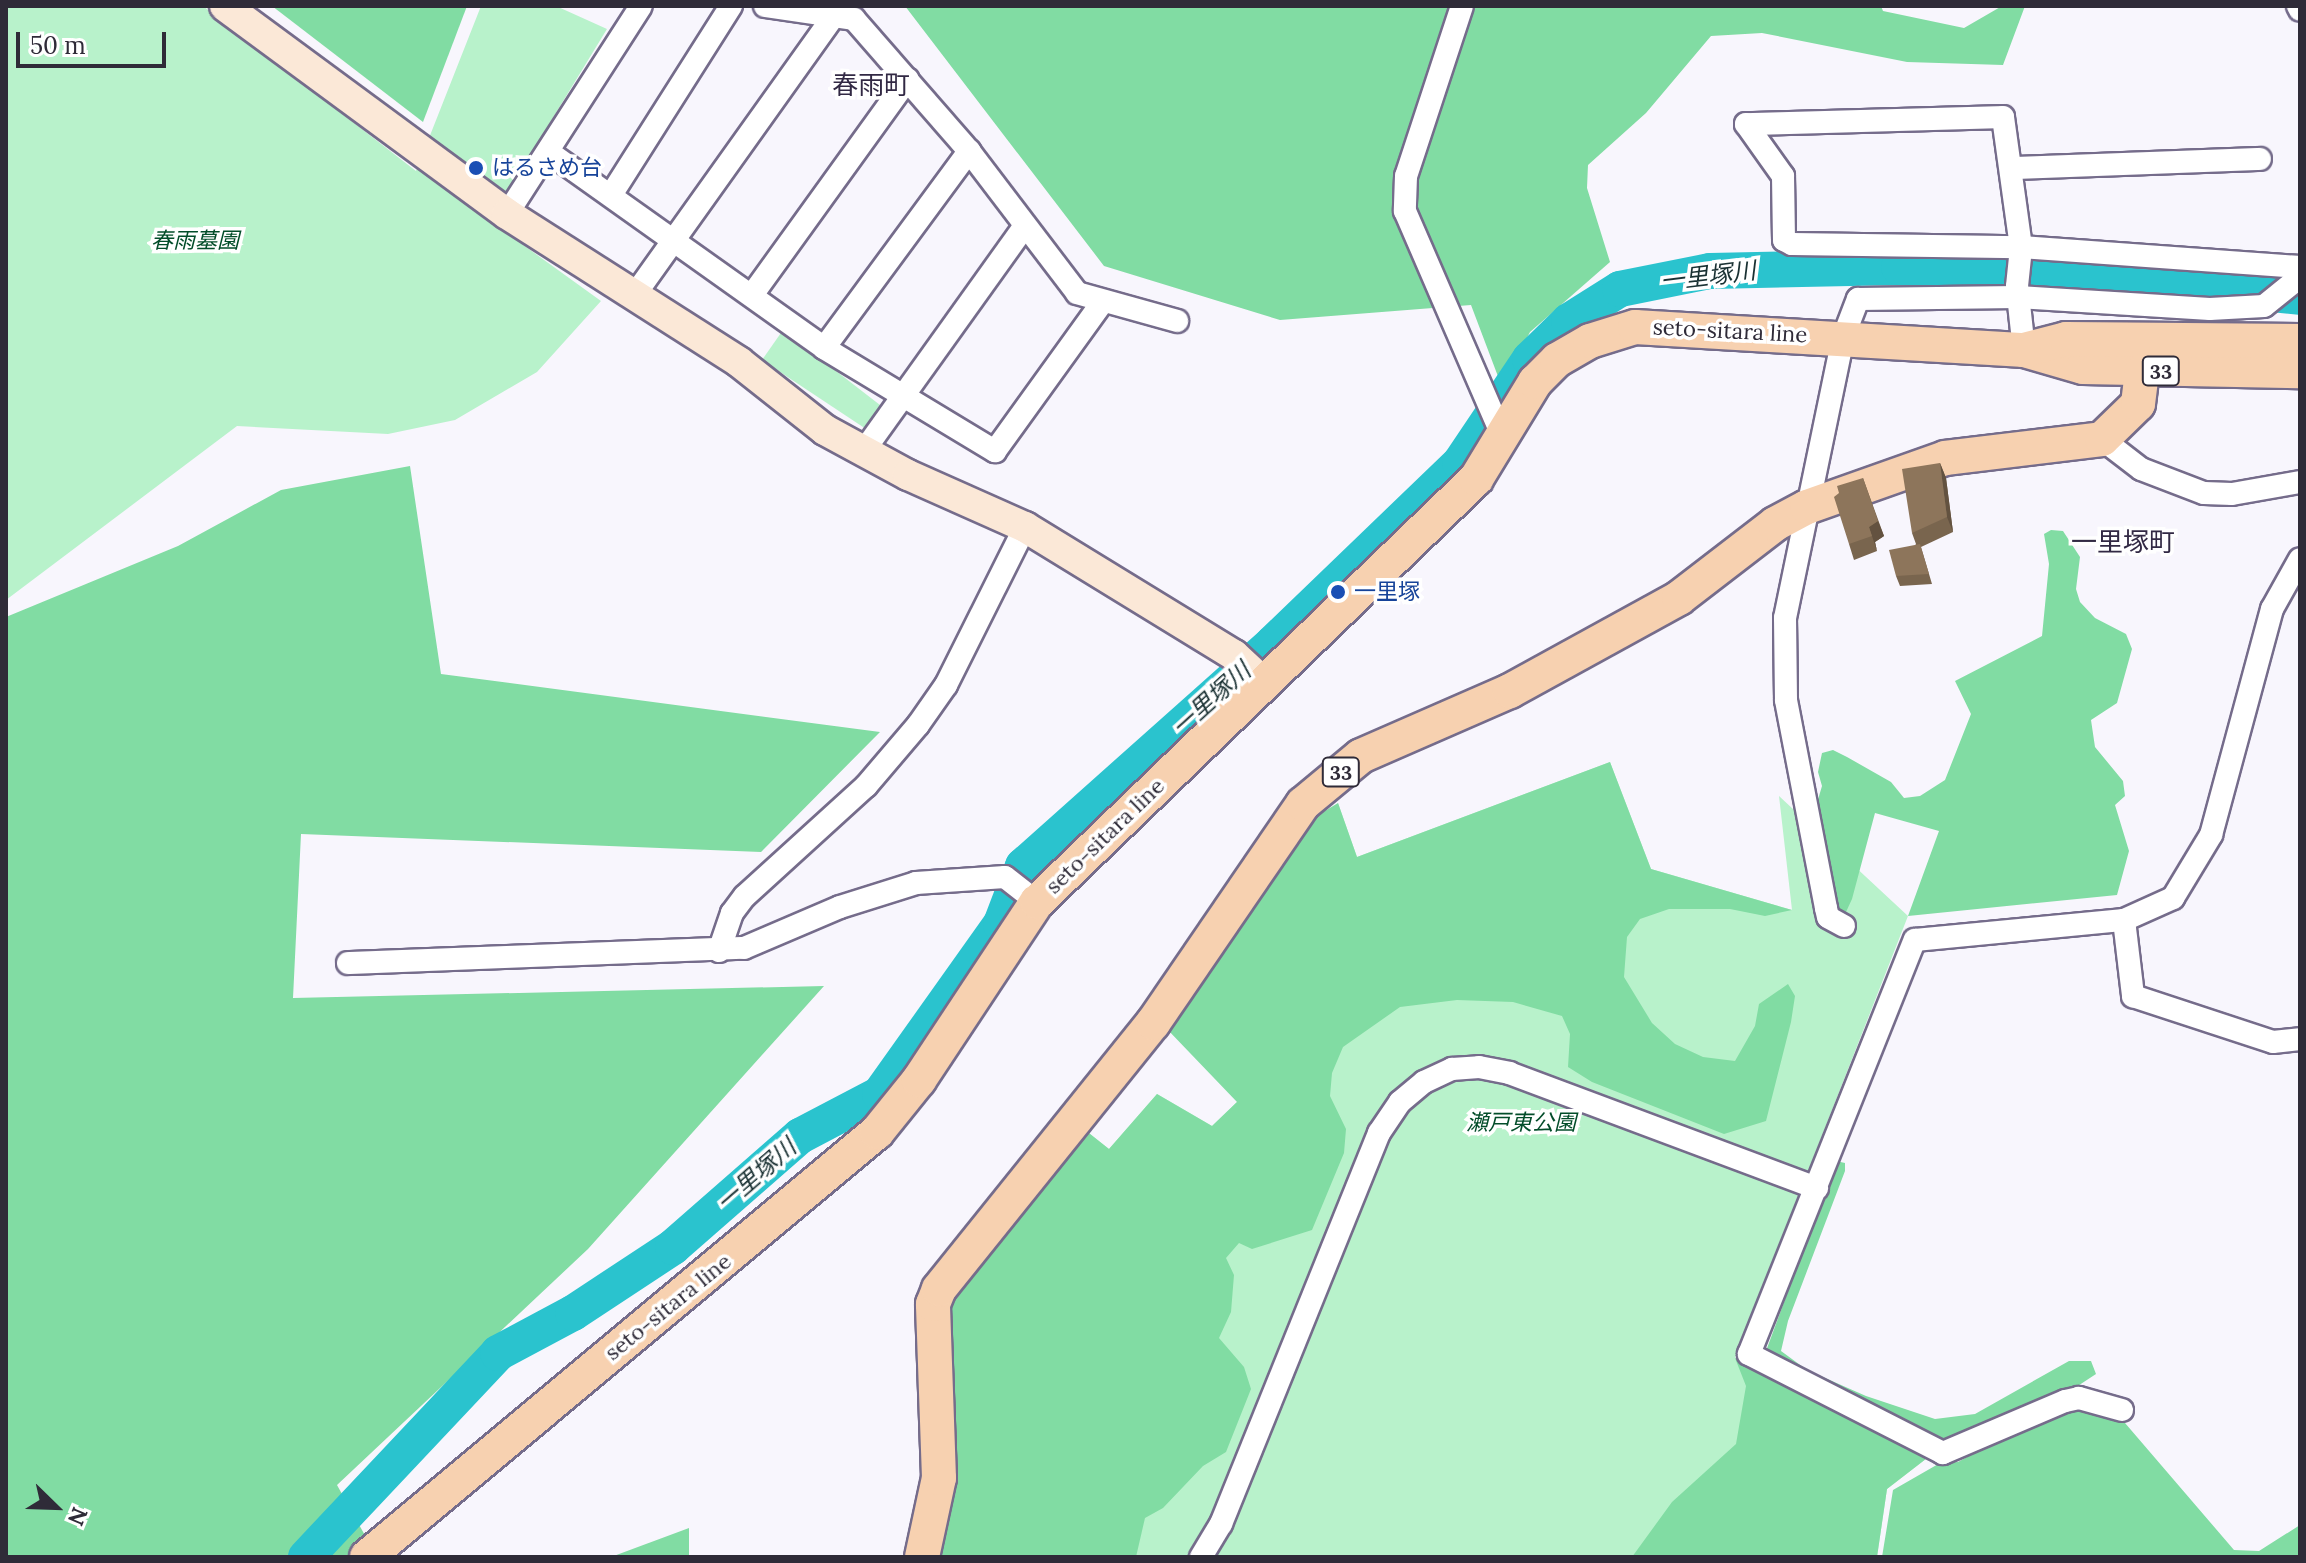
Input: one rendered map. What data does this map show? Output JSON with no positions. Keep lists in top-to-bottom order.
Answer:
{
  "streets": {
    "main road": ["seto-sitara line", "33"]
  },
  "crossings": [
    ["seto-sitara line", "33"]
  ],
  "districts": ["春雨町", "一里塚町"],
  "water": ["一里塚川"],
  "parks": ["春雨墓園", "瀬戸東公園"],
  "places": ["はるさめ台", "一里塚"],
  "scale_bar": "50 m",
  "north": "bottom right"
}
